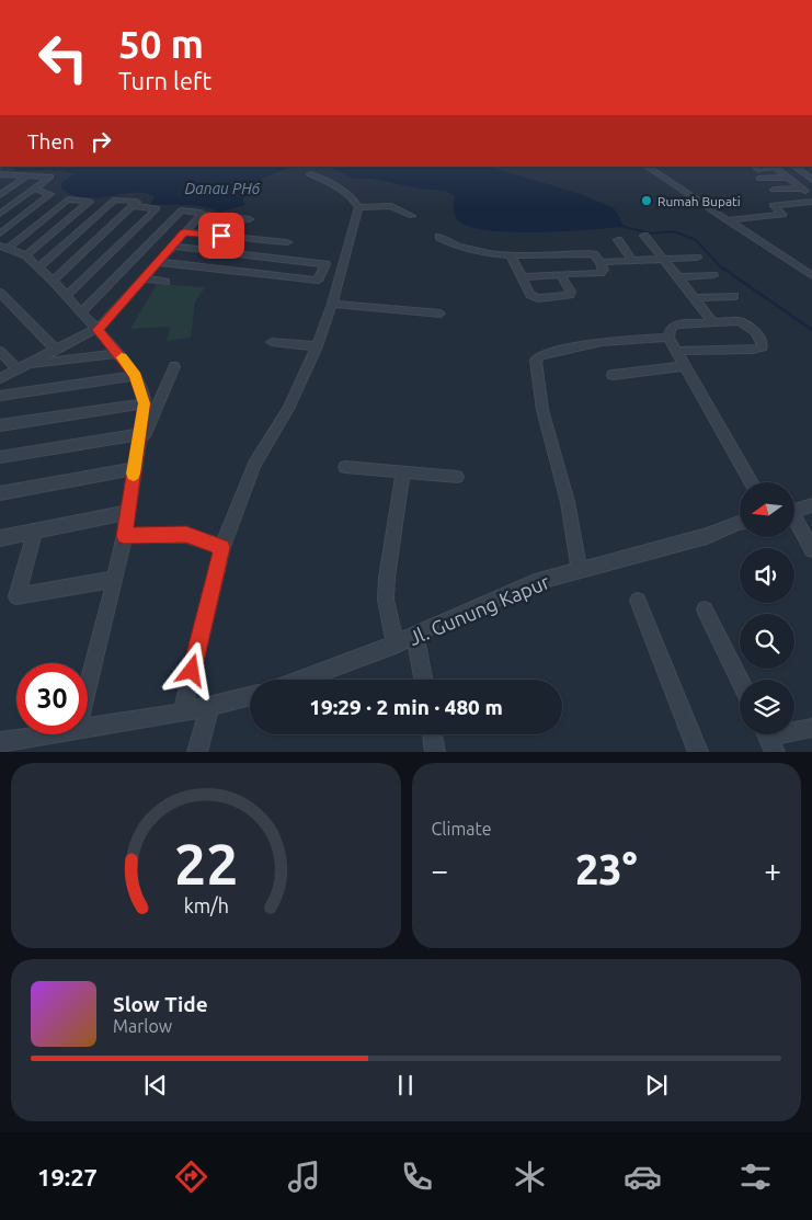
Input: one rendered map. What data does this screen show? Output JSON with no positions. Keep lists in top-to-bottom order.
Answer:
{
  "streets": {
    "street": ["Jl. Gunung Kapur"]
  },
  "water": ["Danau PH6"],
  "places": ["Rumah Bupati"],
  "north": "left",
  "page": {
    "turn": ["50 m", "Turn left"],
    "then": "Then",
    "limit": "30",
    "trip": "19:29 · 2 min · 480 m",
    "tile": "Climate",
    "heat": ["−", "23°", "+"],
    "song": ["Slow Tide", "Marlow"],
    "tabs": "19:27",
    "gauge": ["22", "km/h"]
  }
}
